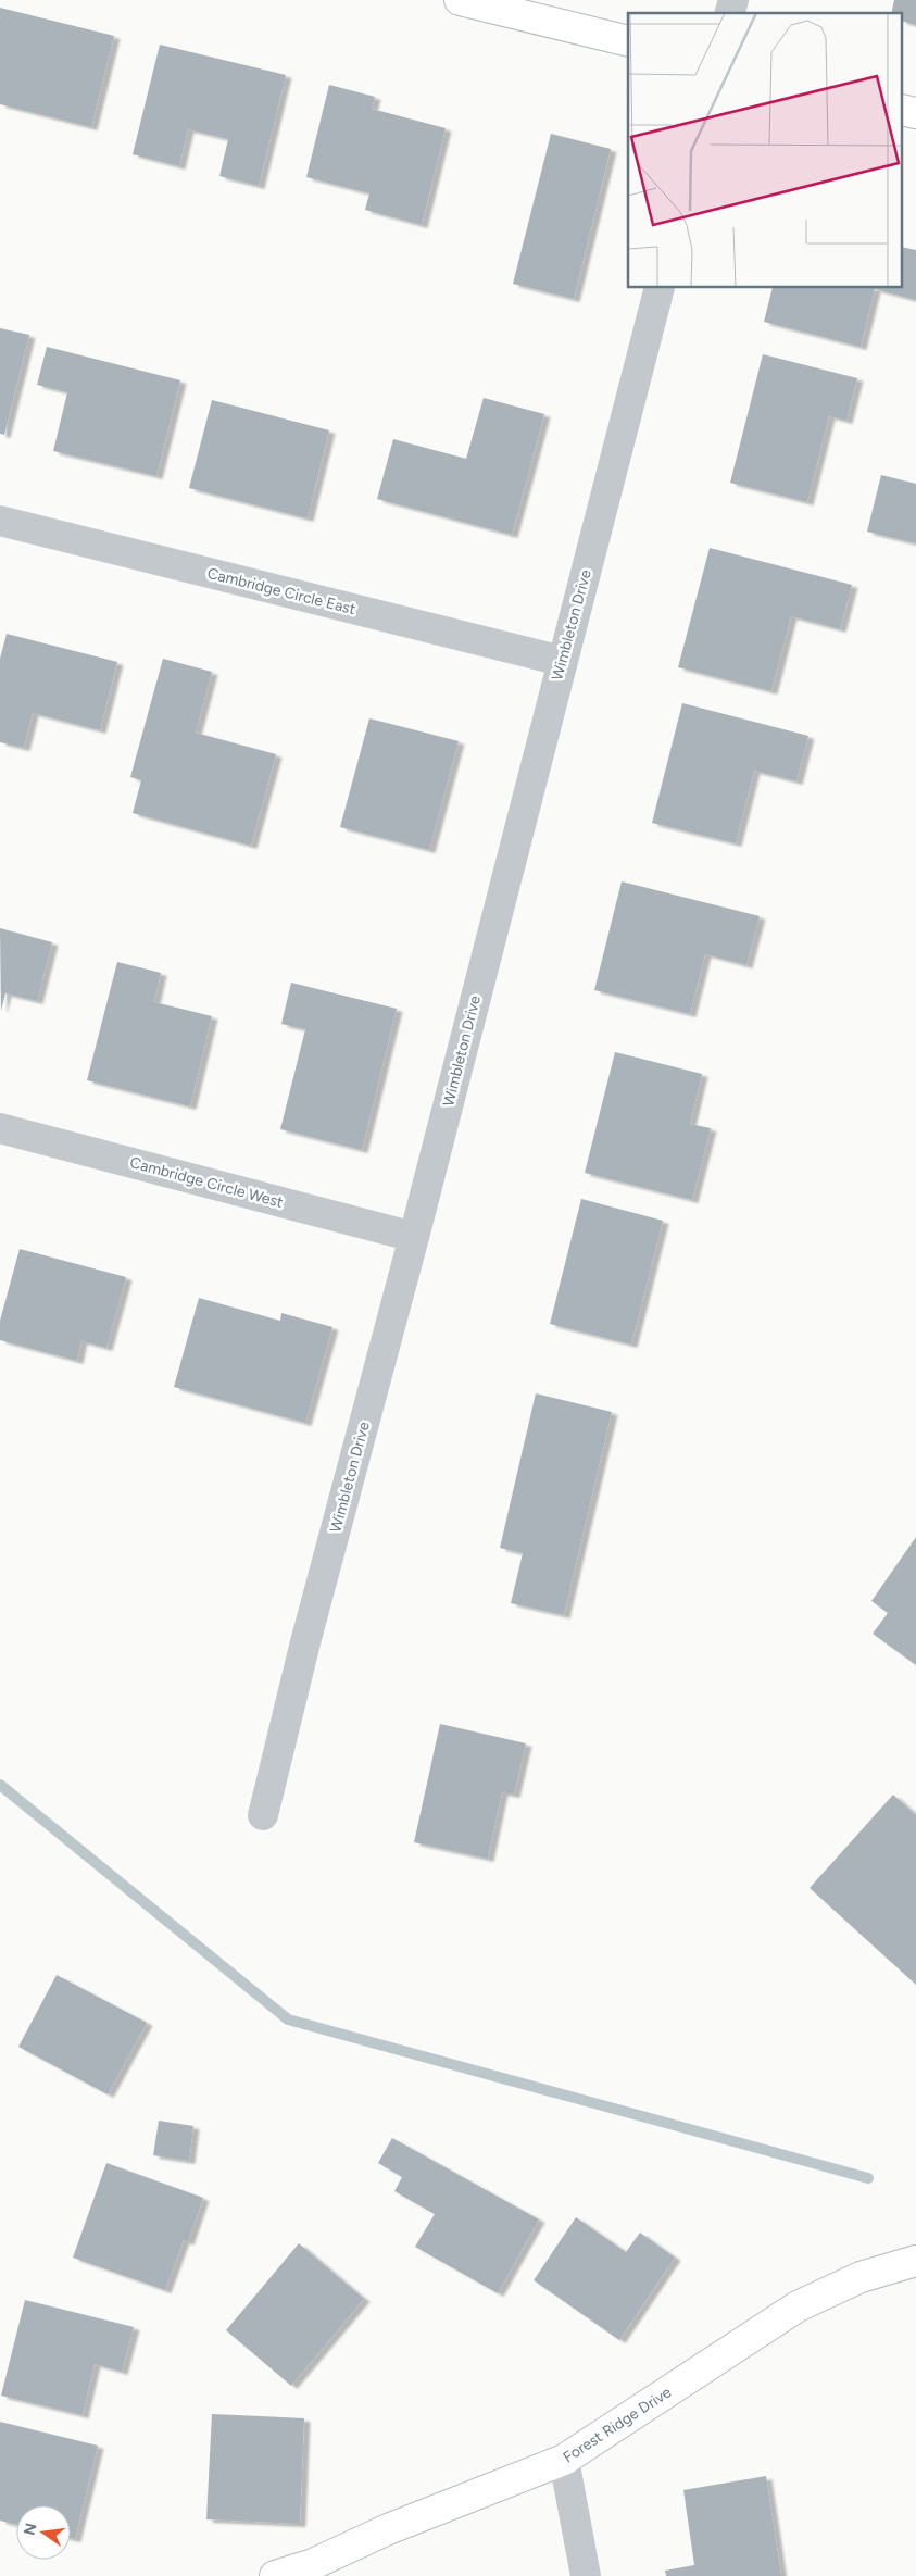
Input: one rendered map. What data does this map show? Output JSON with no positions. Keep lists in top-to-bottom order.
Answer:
{
  "streets": {
    "main road": ["Forest Ridge Drive"],
    "street": ["Cambridge Circle East", "Wimbleton Drive", "Cambridge Circle West"]
  },
  "crossings": [
    ["Cambridge Circle East", "Wimbleton Drive"],
    ["Wimbleton Drive", "Cambridge Circle West"]
  ],
  "north": "left"
}
